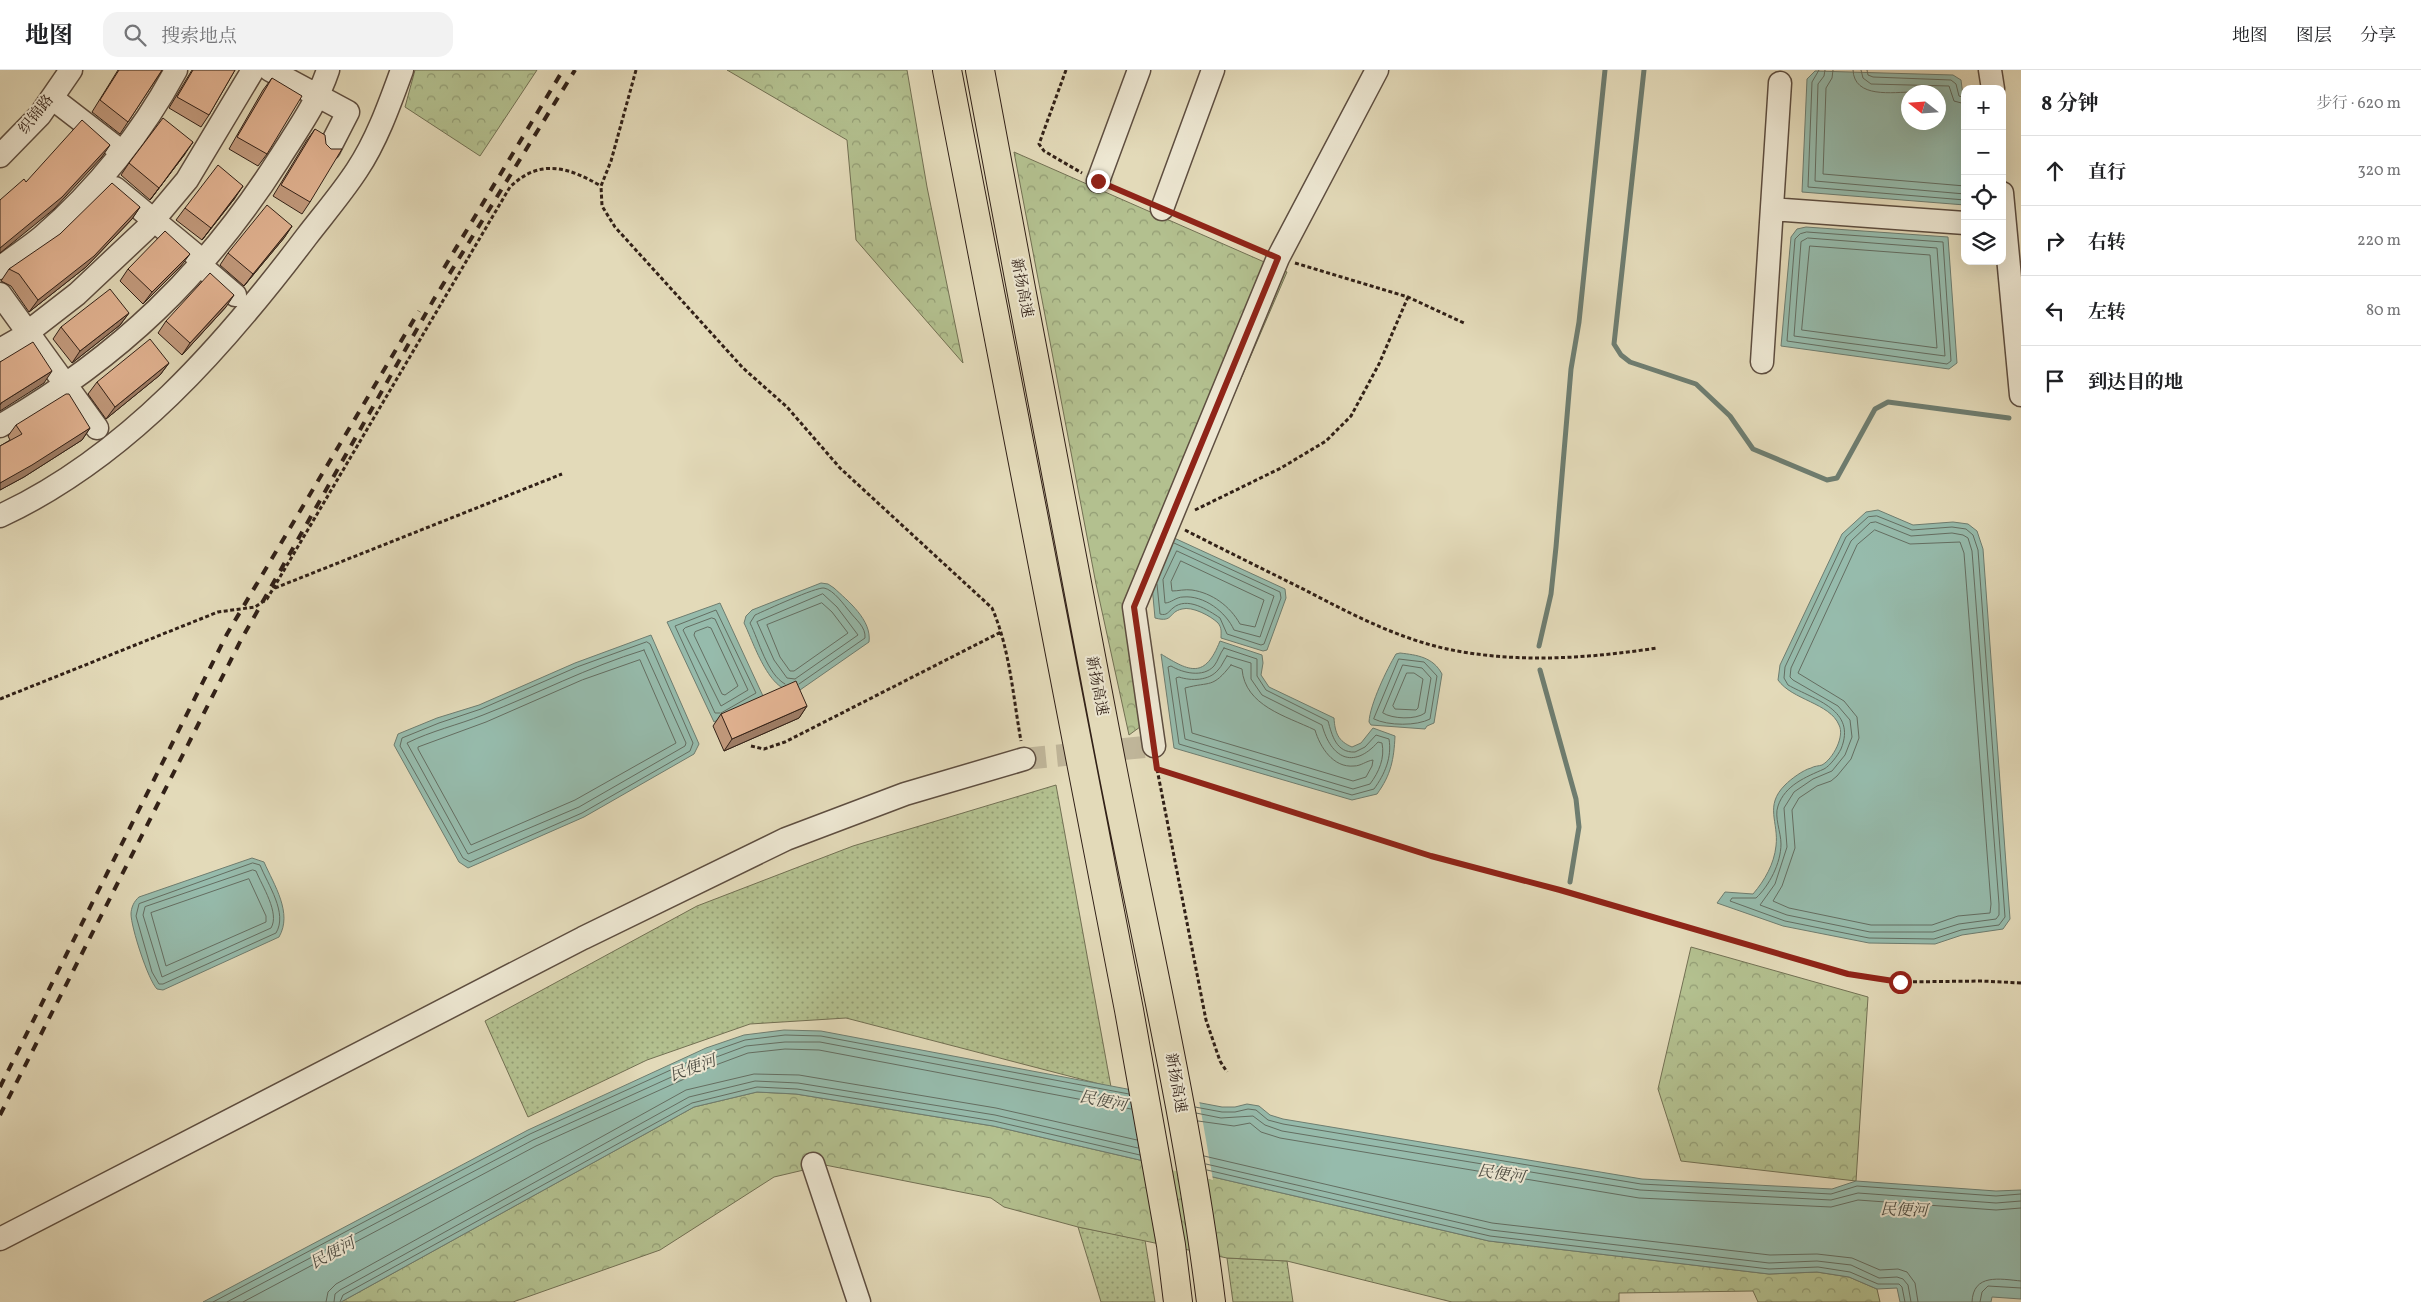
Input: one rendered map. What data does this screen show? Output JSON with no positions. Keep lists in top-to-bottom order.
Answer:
{
  "streets": {
    "highway": ["新扬高速"],
    "street": ["织锦路"]
  },
  "water": ["民便河"],
  "north": "left",
  "page": {
    "header": "地图",
    "search": "搜索地点",
    "nav": ["地图", "图层", "分享"],
    "heading": ["8 分钟", "步行 · 620 m"],
    "map_buttons": ["+", "−"],
    "list": [
      ["直行", "320 m"],
      ["右转", "220 m"],
      ["左转", "80 m"],
      "到达目的地"
    ]
  }
}
